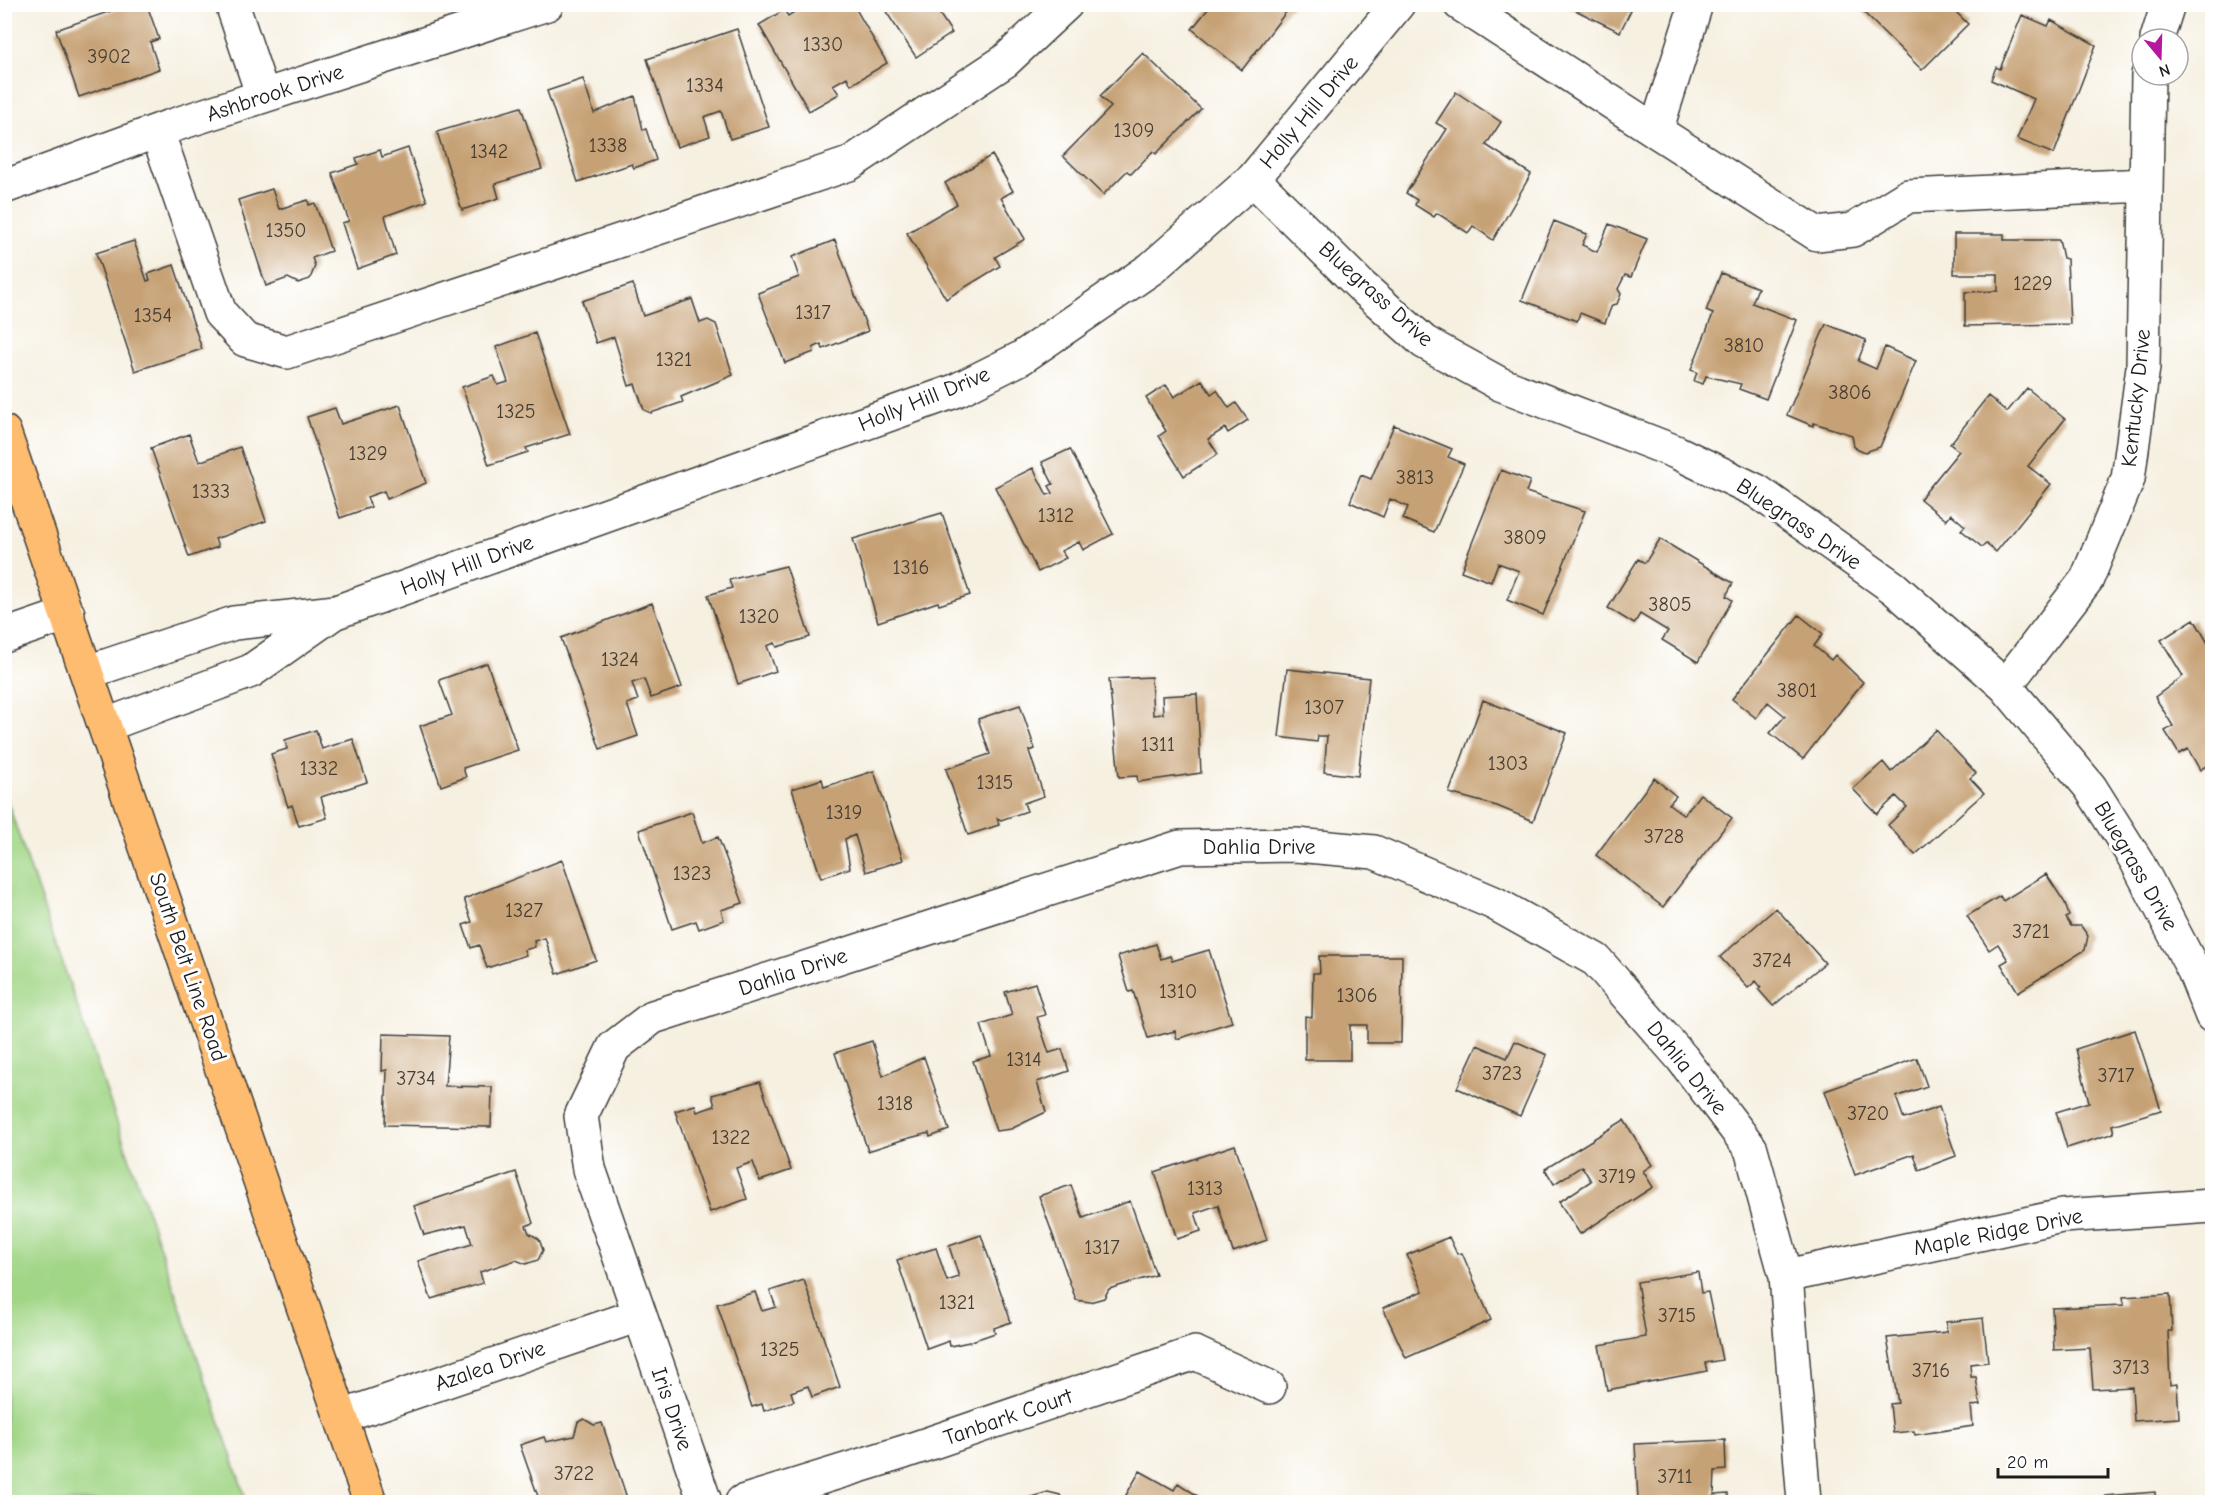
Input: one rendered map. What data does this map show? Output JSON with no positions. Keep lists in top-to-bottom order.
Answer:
{
  "streets": {
    "main road": ["South Belt Line Road"],
    "street": [
      "Ashbrook Drive",
      "Holly Hill Drive",
      "Bluegrass Drive",
      "Kentucky Drive",
      "Dahlia Drive",
      "Maple Ridge Drive",
      "Azalea Drive",
      "Iris Drive",
      "Tanbark Court"
    ]
  },
  "crossings": [
    ["Holly Hill Drive", "Bluegrass Drive"],
    ["Holly Hill Drive", "South Belt Line Road"],
    ["Bluegrass Drive", "Kentucky Drive"],
    ["Dahlia Drive", "Maple Ridge Drive"],
    ["Dahlia Drive", "Azalea Drive"],
    ["Dahlia Drive", "Iris Drive"],
    ["South Belt Line Road", "Azalea Drive"],
    ["Azalea Drive", "Iris Drive"]
  ],
  "house_numbers": [
    "1330",
    "3902",
    "1334",
    "1309",
    "1338",
    "1342",
    "1350",
    "1229",
    "1317",
    "1354",
    "3810",
    "1321",
    "3806",
    "1325",
    "1329",
    "3813",
    "1333",
    "1312",
    "3809",
    "1316",
    "3805",
    "1320",
    "1324",
    "3801",
    "1307",
    "1311",
    "1303",
    "1332",
    "1315",
    "1319",
    "3728",
    "1323",
    "1327",
    "3721",
    "3724",
    "1310",
    "1306",
    "1314",
    "3723",
    "3717",
    "3734",
    "1318",
    "3720",
    "1322",
    "3719",
    "1313",
    "1317",
    "1321",
    "3715",
    "1325",
    "3713",
    "3716",
    "3722",
    "3711"
  ],
  "scale_bar": "20 m",
  "north": "bottom"
}
